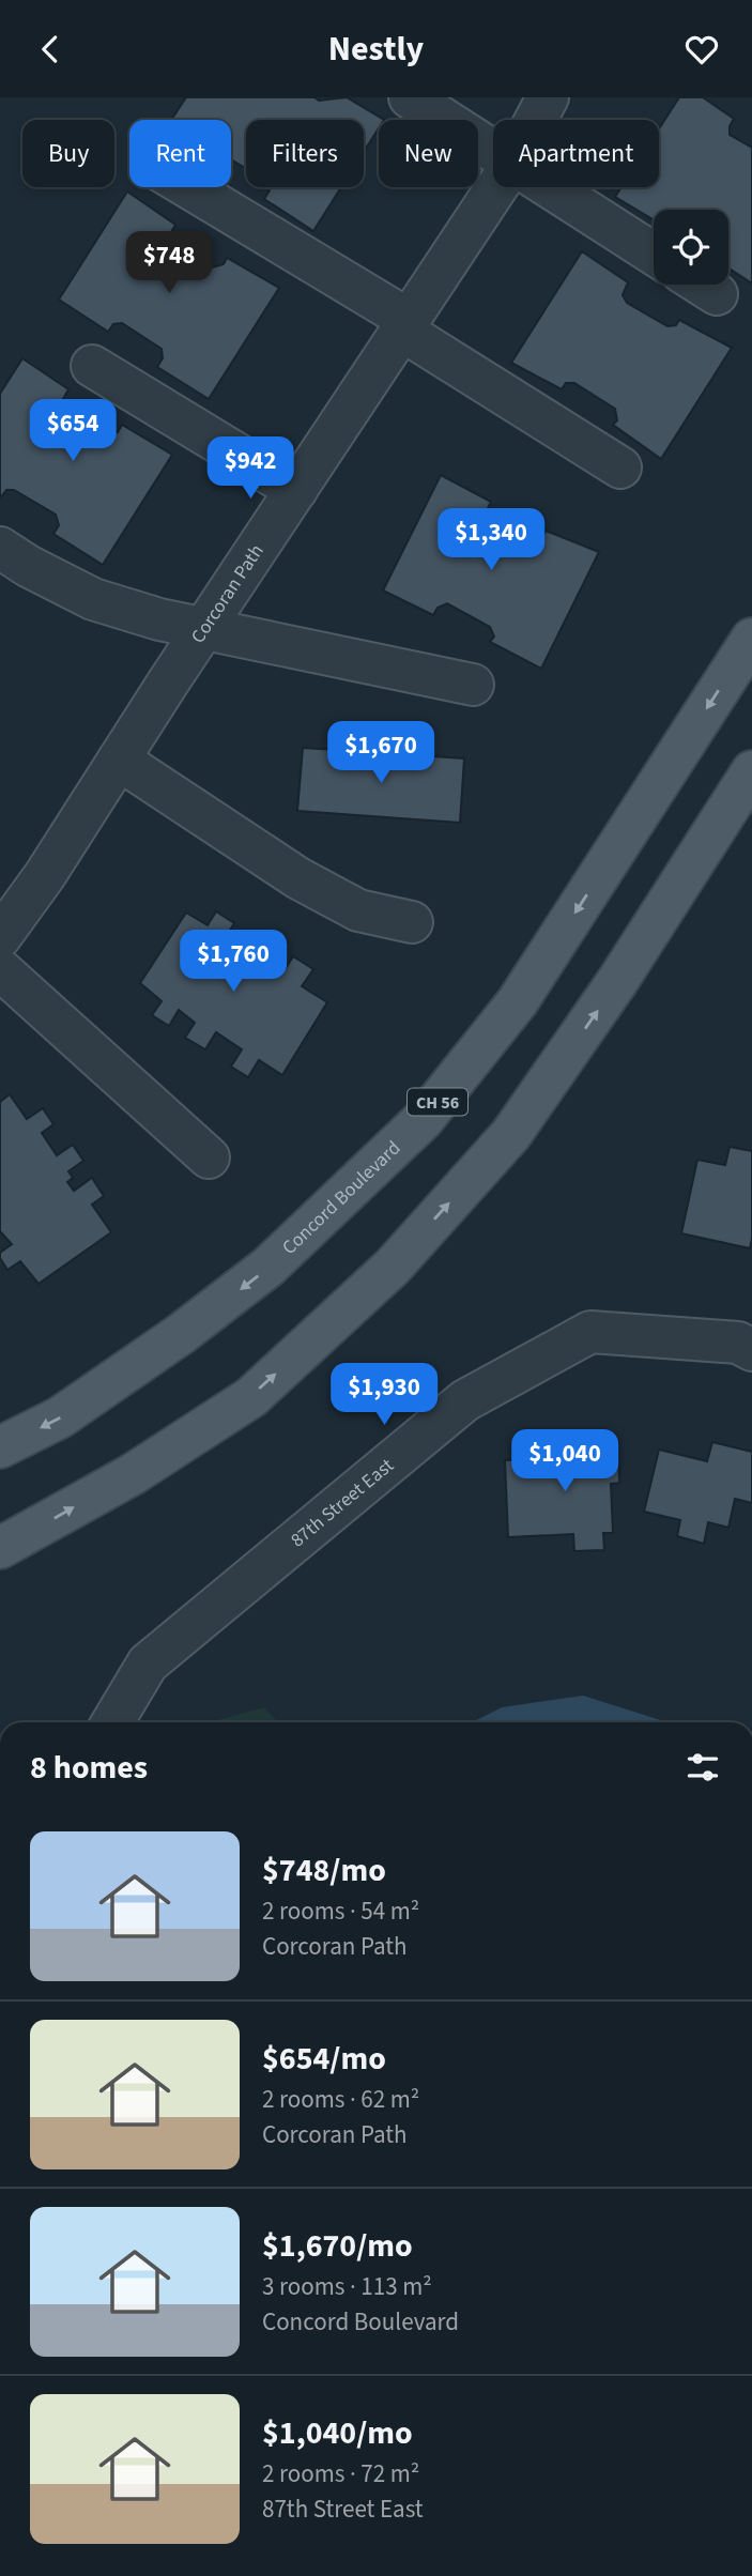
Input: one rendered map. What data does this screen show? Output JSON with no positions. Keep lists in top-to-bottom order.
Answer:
{
  "streets": {
    "main road": ["CH 56", "Concord Boulevard"],
    "street": ["Corcoran Path", "87th Street East"]
  },
  "page": {
    "header": "Nestly",
    "chip": [
      "Buy",
      "Rent",
      "Filters",
      "New",
      "Apartment"
    ],
    "price": [
      "$748",
      "$654",
      "$942",
      "$1,340",
      "$1,670",
      "$1,760",
      "$1,930",
      "$1,040"
    ],
    "heading": "8 homes",
    "list": [
      {
        "name": "$748/mo",
        "note": "2 rooms · 54 m² · Corcoran Path"
      },
      {
        "name": "$654/mo",
        "note": "2 rooms · 62 m² · Corcoran Path"
      },
      {
        "name": "$1,670/mo",
        "note": "3 rooms · 113 m² · Concord Boulevard"
      },
      {
        "name": "$1,040/mo",
        "note": "2 rooms · 72 m² · 87th Street East"
      }
    ]
  }
}
